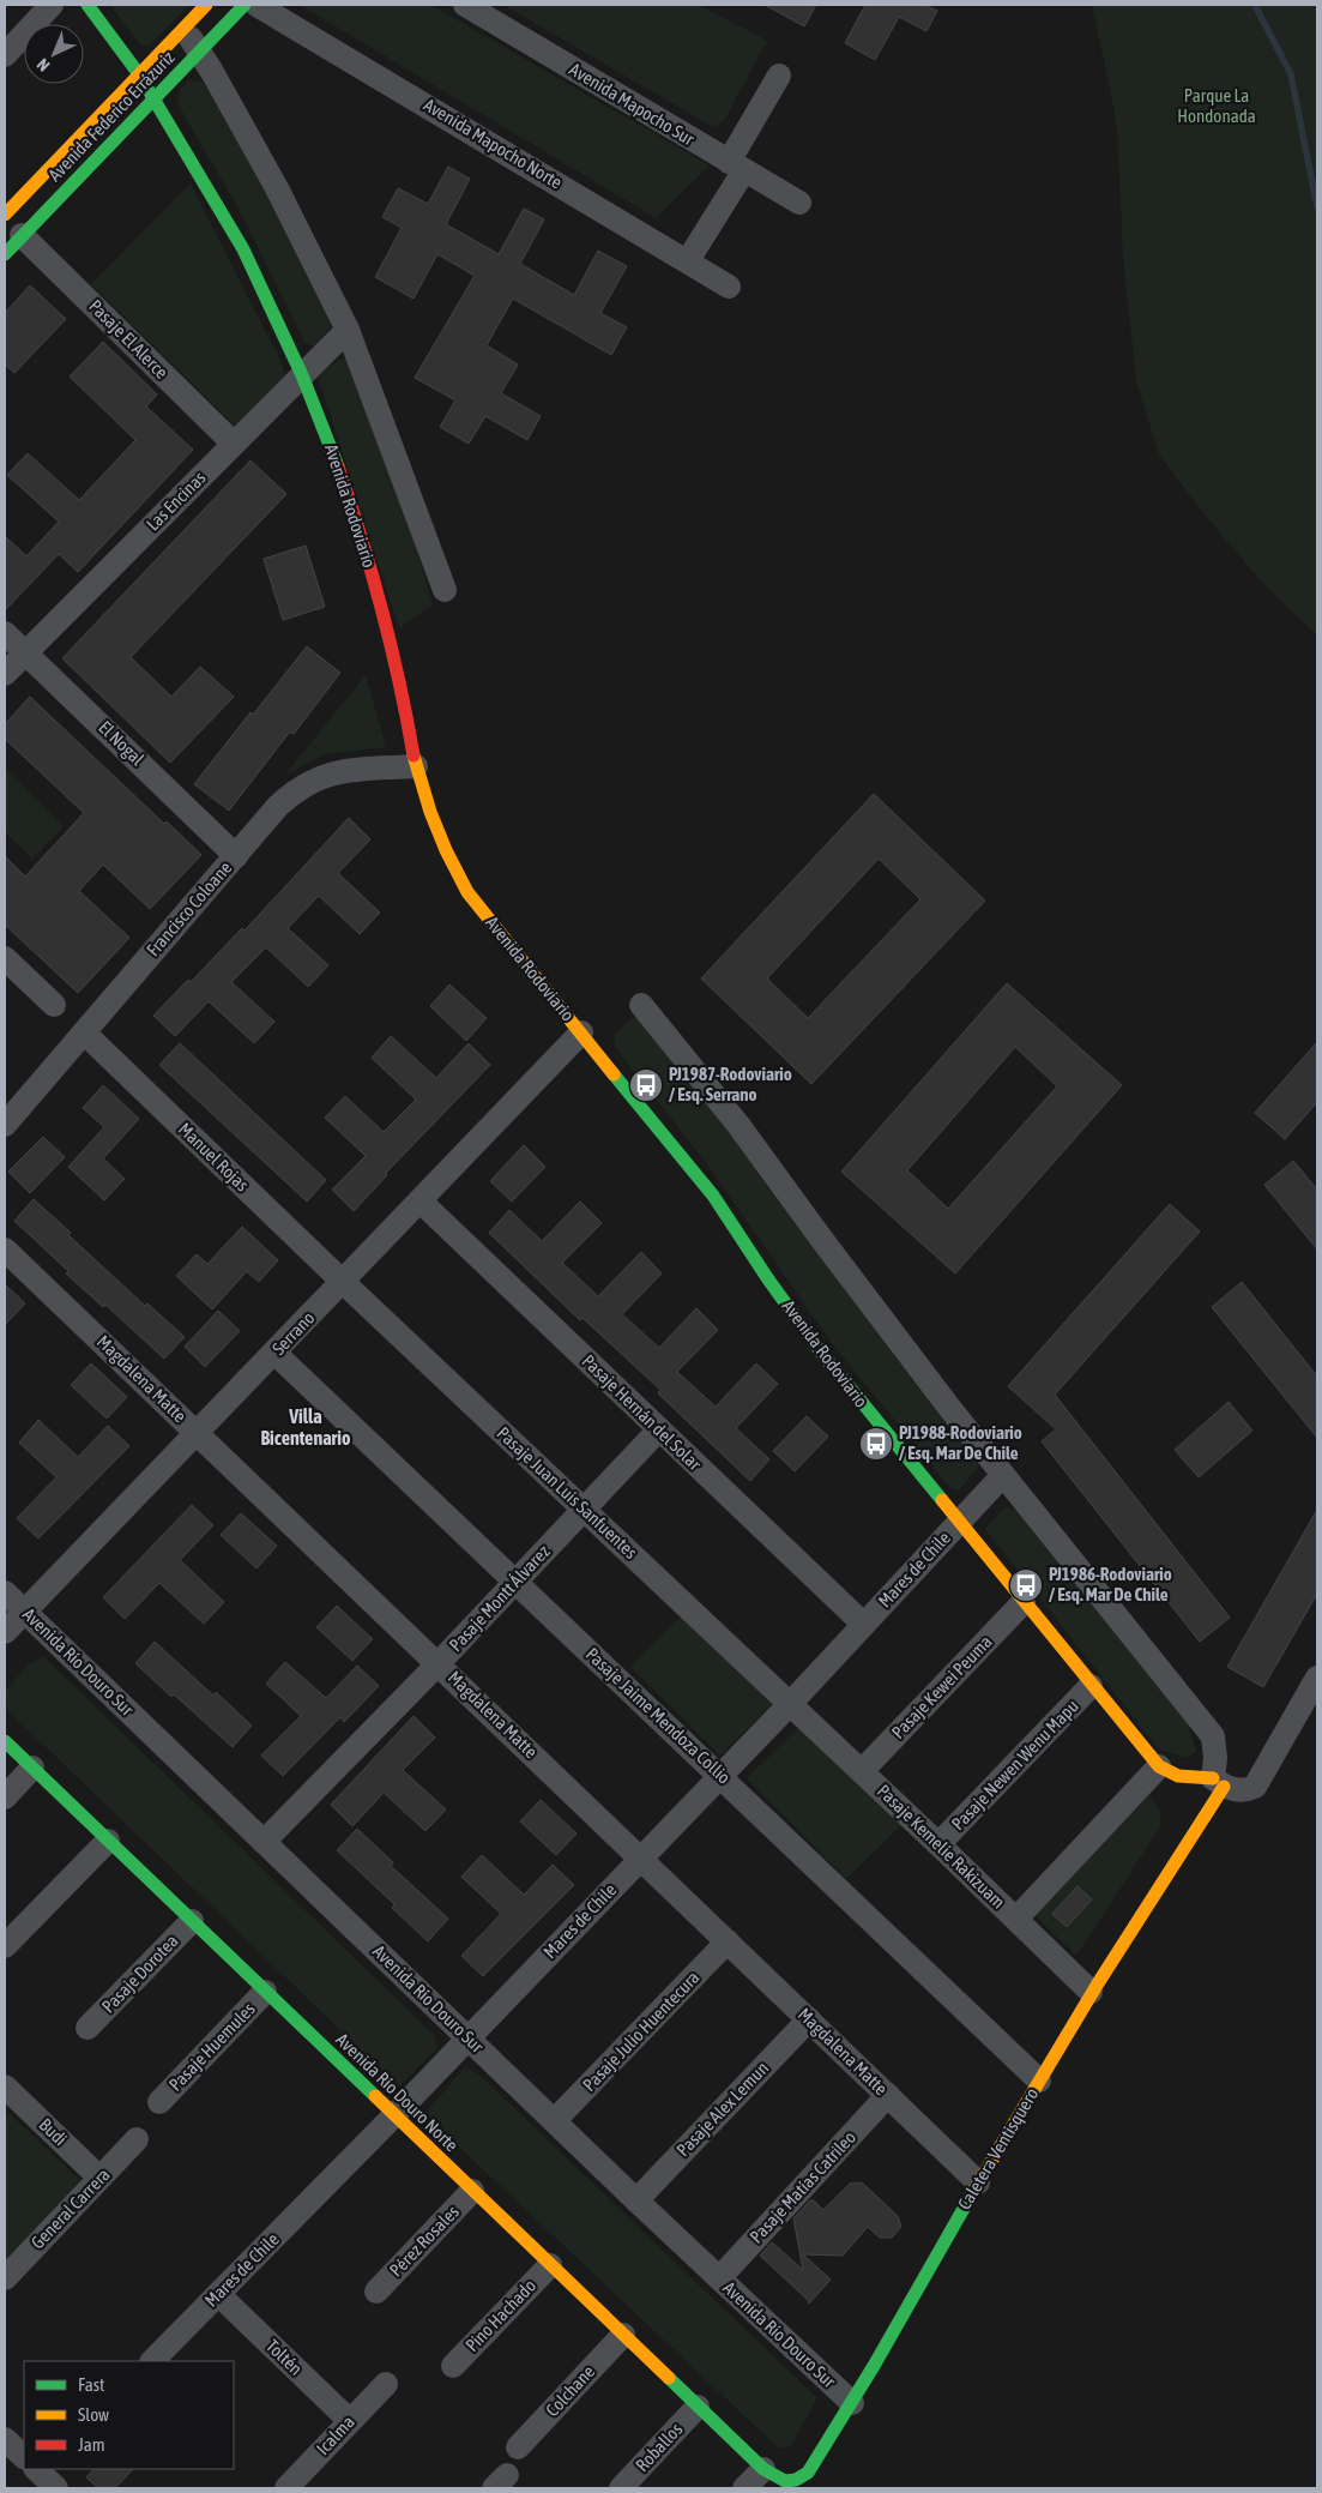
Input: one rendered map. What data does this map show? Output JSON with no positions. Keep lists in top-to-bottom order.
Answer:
{
  "streets": {
    "street": [
      "Avenida Mapocho Sur",
      "Avenida Federico Errázuriz",
      "Avenida Mapocho Norte",
      "Pasaje El Alerce",
      "Las Encinas",
      "Avenida Rodoviario",
      "El Nogal",
      "Francisco Coloane",
      "Manuel Rojas",
      "Serrano",
      "Magdalena Matte",
      "Pasaje Hernán del Solar",
      "Pasaje Juan Luis Sanfuentes",
      "Mares de Chile",
      "Pasaje Montt Álvarez",
      "Avenida Río Douro Sur",
      "Pasaje Kewei Peuma",
      "Pasaje Jaime Mendoza Collio",
      "Pasaje Newen Wenu Mapu",
      "Pasaje Kemelie Rakizuam",
      "Pasaje Dorotea",
      "Pasaje Julio Huentecura",
      "Pasaje Huemules",
      "Avenida Río Douro Norte",
      "Pasaje Alex Lemun",
      "Budi",
      "Caletera Ventisquero",
      "Pasaje Matías Catrileo",
      "General Carrera",
      "Pérez Rosales",
      "Pino Hachado",
      "Toltén",
      "Colchane",
      "Icalma",
      "Roballos"
    ]
  },
  "crossings": [
    ["Avenida Federico Errázuriz", "Pasaje El Alerce"],
    ["Avenida Federico Errázuriz", "Avenida Rodoviario"],
    ["Pasaje El Alerce", "Las Encinas"],
    ["Las Encinas", "Avenida Rodoviario"],
    ["Las Encinas", "El Nogal"],
    ["Avenida Rodoviario", "Francisco Coloane"],
    ["Avenida Rodoviario", "Serrano"],
    ["Avenida Rodoviario", "Mares de Chile"],
    ["Avenida Rodoviario", "Pasaje Kewei Peuma"],
    ["Avenida Rodoviario", "Pasaje Newen Wenu Mapu"],
    ["Avenida Rodoviario", "Caletera Ventisquero"],
    ["El Nogal", "Francisco Coloane"],
    ["Francisco Coloane", "Manuel Rojas"],
    ["Manuel Rojas", "Serrano"],
    ["Manuel Rojas", "Pasaje Juan Luis Sanfuentes"],
    ["Serrano", "Magdalena Matte"],
    ["Serrano", "Pasaje Hernán del Solar"],
    ["Serrano", "Pasaje Juan Luis Sanfuentes"],
    ["Serrano", "Avenida Río Douro Sur"],
    ["Serrano", "Pasaje Jaime Mendoza Collio"],
    ["Magdalena Matte", "Mares de Chile"],
    ["Magdalena Matte", "Pasaje Montt Álvarez"],
    ["Magdalena Matte", "Pasaje Julio Huentecura"],
    ["Magdalena Matte", "Pasaje Alex Lemun"],
    ["Magdalena Matte", "Caletera Ventisquero"],
    ["Magdalena Matte", "Pasaje Matías Catrileo"],
    ["Pasaje Hernán del Solar", "Mares de Chile"],
    ["Pasaje Hernán del Solar", "Pasaje Montt Álvarez"],
    ["Pasaje Juan Luis Sanfuentes", "Mares de Chile"],
    ["Pasaje Juan Luis Sanfuentes", "Pasaje Montt Álvarez"],
    ["Pasaje Juan Luis Sanfuentes", "Pasaje Kemelie Rakizuam"],
    ["Mares de Chile", "Avenida Río Douro Sur"],
    ["Mares de Chile", "Pasaje Jaime Mendoza Collio"],
    ["Mares de Chile", "Pasaje Kemelie Rakizuam"],
    ["Mares de Chile", "Avenida Río Douro Norte"],
    ["Mares de Chile", "Toltén"],
    ["Pasaje Montt Álvarez", "Avenida Río Douro Sur"],
    ["Pasaje Montt Álvarez", "Pasaje Jaime Mendoza Collio"],
    ["Avenida Río Douro Sur", "Pasaje Julio Huentecura"],
    ["Avenida Río Douro Sur", "Pasaje Alex Lemun"],
    ["Avenida Río Douro Sur", "Caletera Ventisquero"],
    ["Avenida Río Douro Sur", "Pasaje Matías Catrileo"],
    ["Pasaje Kewei Peuma", "Pasaje Kemelie Rakizuam"],
    ["Pasaje Jaime Mendoza Collio", "Caletera Ventisquero"],
    ["Pasaje Newen Wenu Mapu", "Pasaje Kemelie Rakizuam"],
    ["Pasaje Kemelie Rakizuam", "Caletera Ventisquero"],
    ["Pasaje Dorotea", "Avenida Río Douro Norte"],
    ["Pasaje Huemules", "Avenida Río Douro Norte"],
    ["Avenida Río Douro Norte", "Caletera Ventisquero"],
    ["Avenida Río Douro Norte", "Pérez Rosales"],
    ["Avenida Río Douro Norte", "Pino Hachado"],
    ["Avenida Río Douro Norte", "Colchane"],
    ["Avenida Río Douro Norte", "Roballos"],
    ["Budi", "General Carrera"],
    ["Toltén", "Icalma"]
  ],
  "districts": ["Villa Bicentenario"],
  "parks": ["Parque La Hondonada"],
  "places": {
    "bus stop": ["PJ1987-Rodoviario / Esq. Serrano", "PJ1988-Rodoviario / Esq. Mar De Chile", "PJ1986-Rodoviario / Esq. Mar De Chile"]
  },
  "legend": ["Fast", "Slow", "Jam"],
  "north": "bottom left"
}
